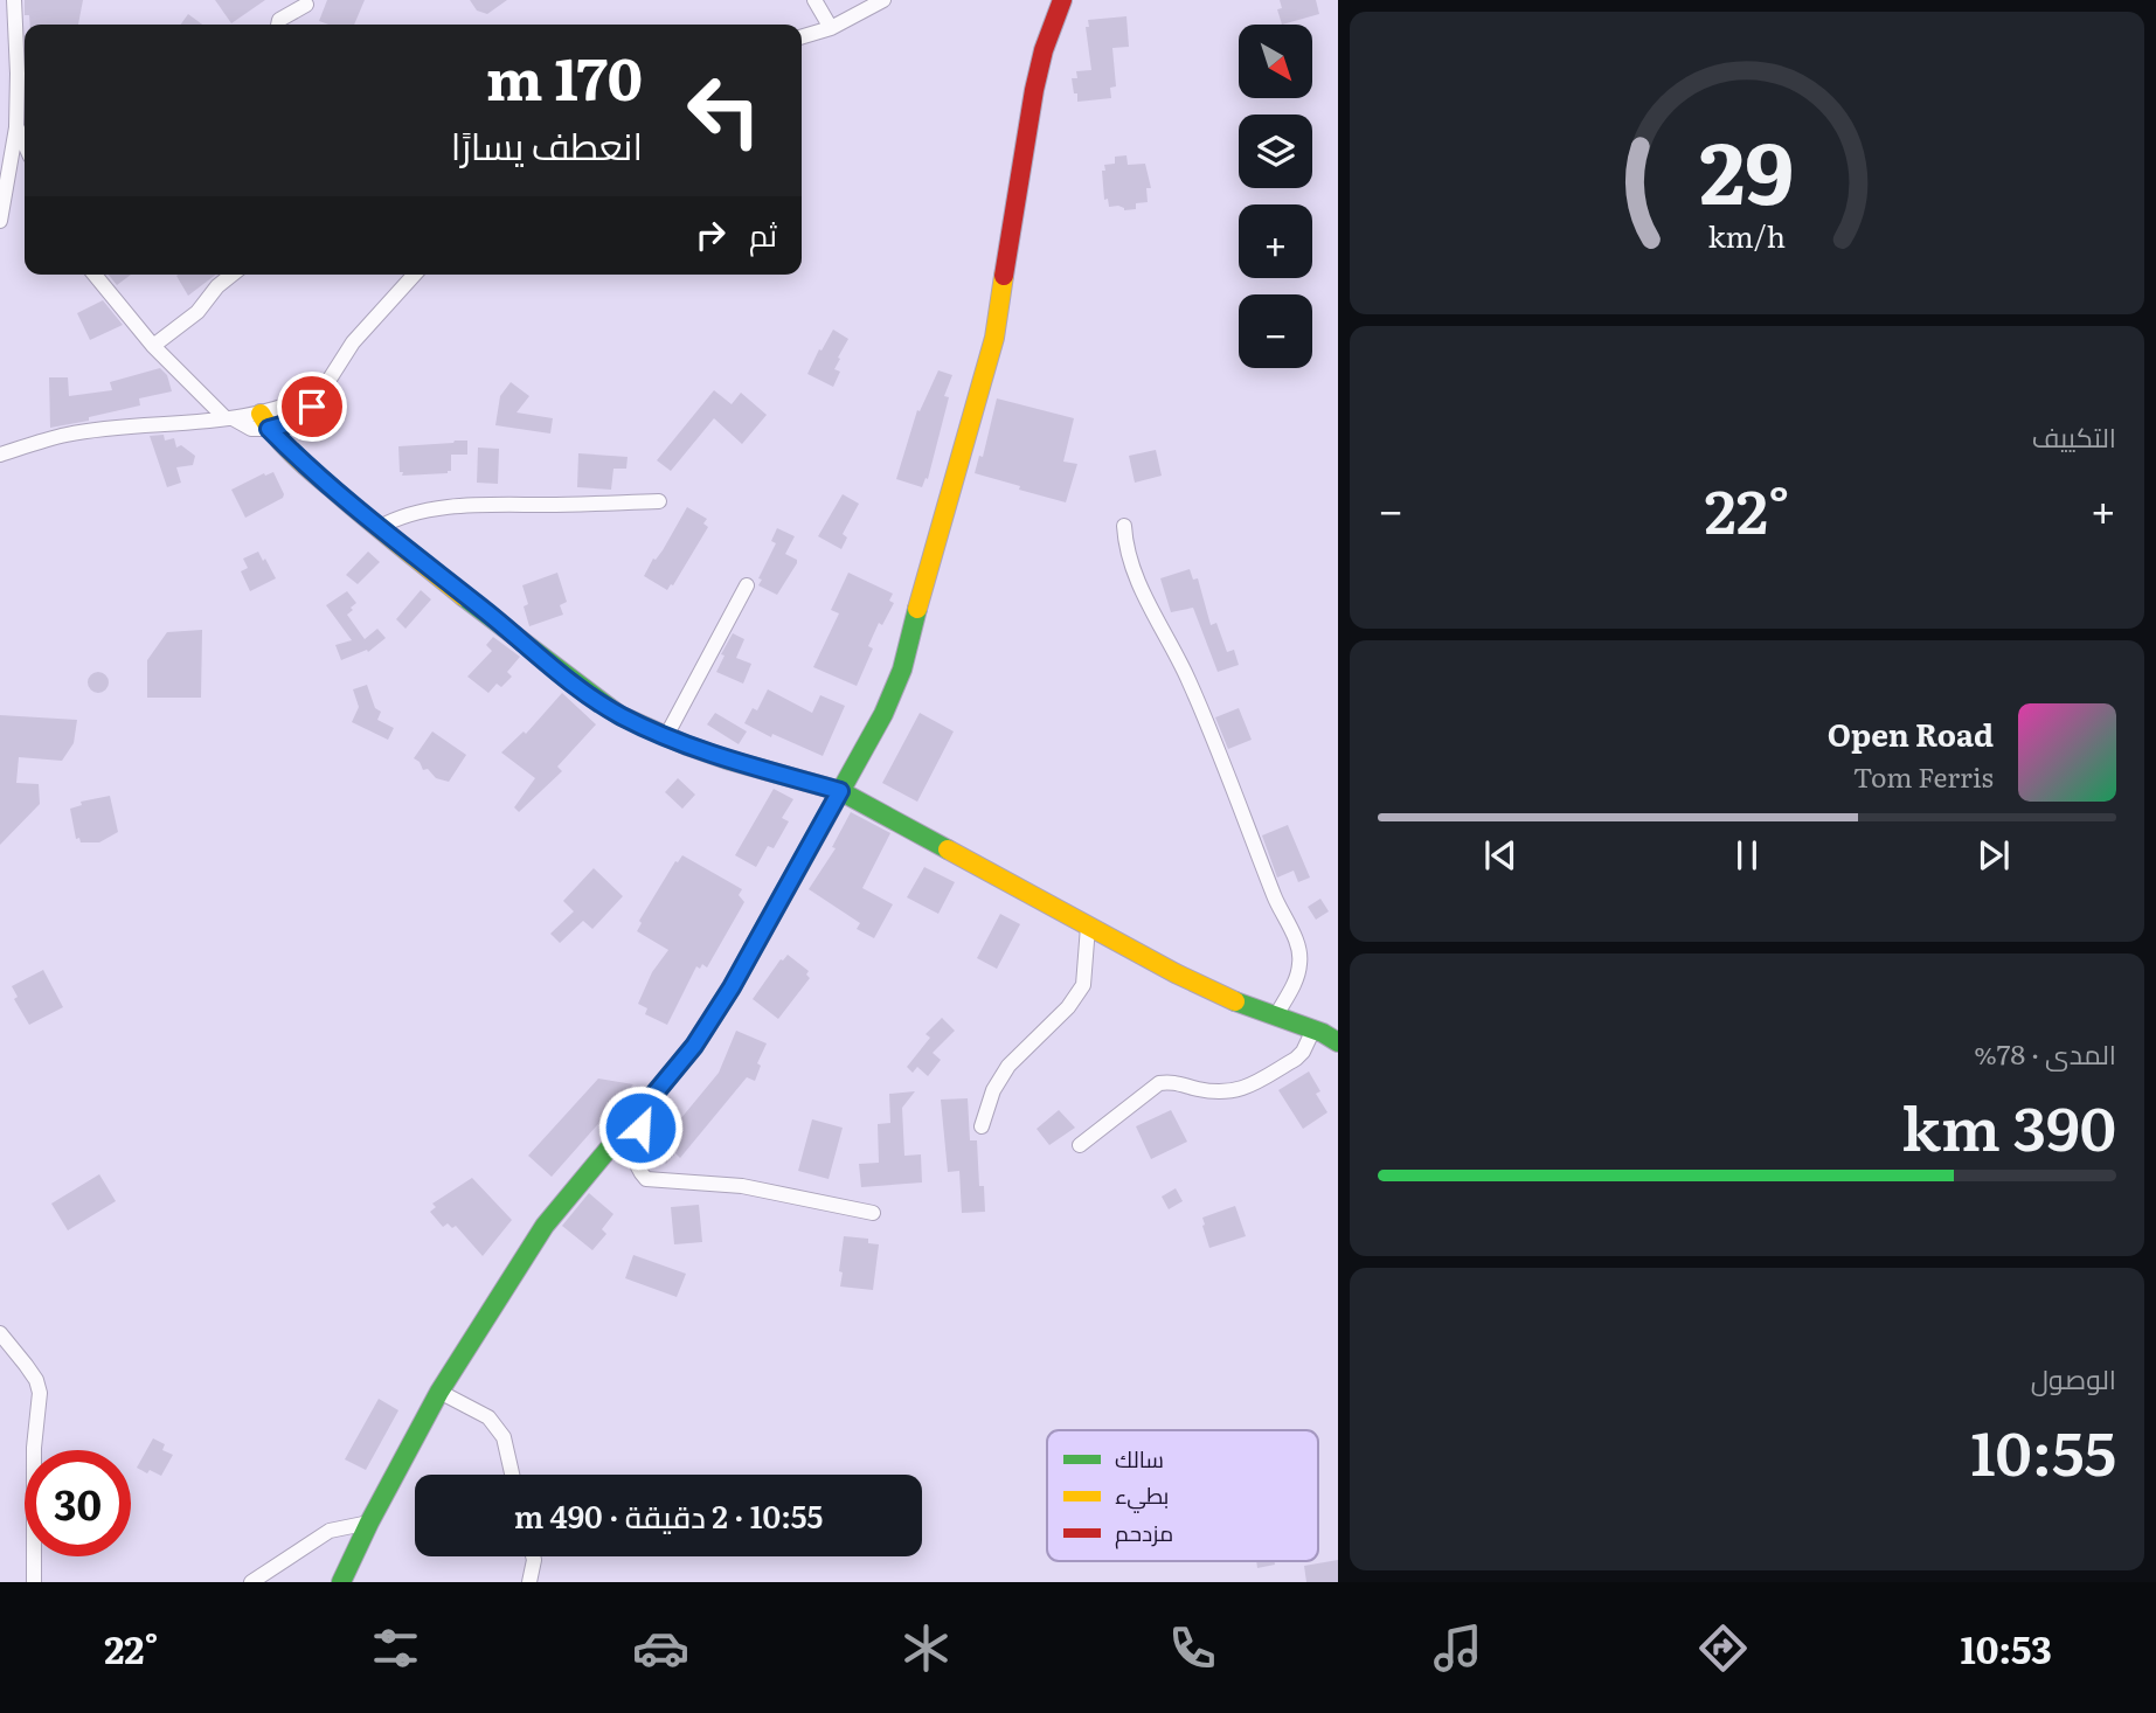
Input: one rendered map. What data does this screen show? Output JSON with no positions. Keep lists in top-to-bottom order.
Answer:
{
  "legend": ["سالك", "بطيء", "مزدحم"],
  "north": "bottom right",
  "page": {
    "map_buttons": ["+", "−"],
    "turn": ["170 m", "انعطف يسارًا"],
    "then": "ثم",
    "tile": [
      "التكييف",
      ["المدى · 78%", "390 km"],
      ["الوصول", "10:55"]
    ],
    "heat": ["−", "22°", "+"],
    "song": ["Open Road", "Tom Ferris"],
    "limit": "30",
    "trip": "10:55 · 2 دقيقة · 490 m",
    "tabs": ["10:53", "22°"],
    "gauge": ["29", "km/h"]
  }
}
